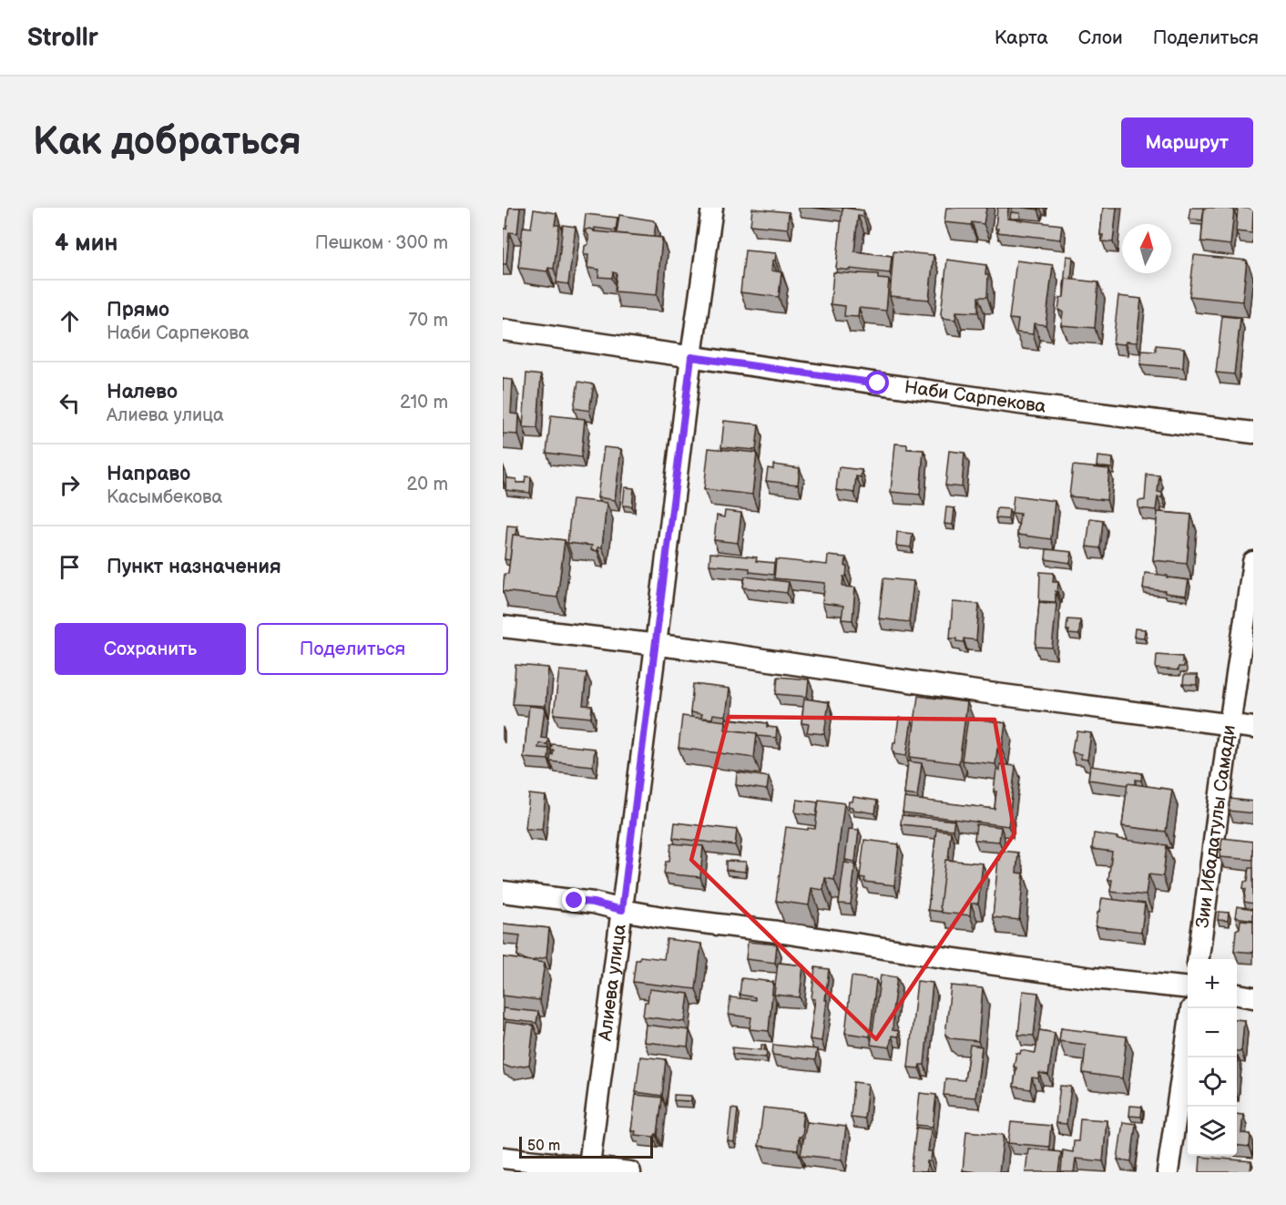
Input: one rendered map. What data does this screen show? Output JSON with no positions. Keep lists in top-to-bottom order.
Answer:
{
  "streets": {
    "street": ["Наби Сарпекова", "Зии Ибадатулы Самади", "Алиева улица"]
  },
  "crossings": [
    ["Наби Сарпекова", "Алиева улица"]
  ],
  "scale_bar": "50 m",
  "north": "top",
  "page": {
    "header": "Strollr",
    "nav": ["Карта", "Слои", "Поделиться"],
    "buttons": [
      "Маршрут",
      ["Сохранить", "Поделиться"]
    ],
    "title": "Как добраться",
    "heading": ["4 мин", "Пешком · 300 m"],
    "list": [
      ["Прямо", "Наби Сарпекова", "70 m"],
      ["Налево", "Алиева улица", "210 m"],
      ["Направо", "Касымбекова", "20 m"],
      "Пункт назначения"
    ],
    "map_buttons": ["+", "−"],
    "scale": "50 m"
  }
}
